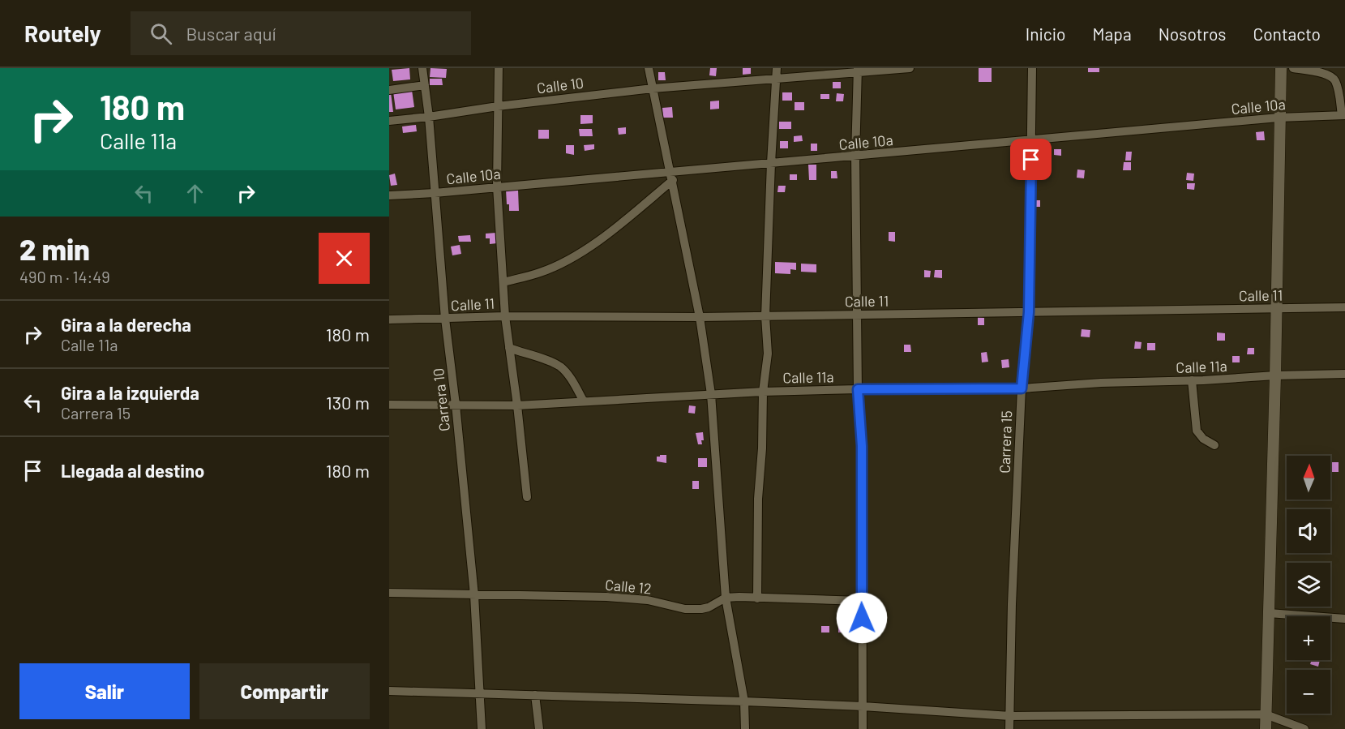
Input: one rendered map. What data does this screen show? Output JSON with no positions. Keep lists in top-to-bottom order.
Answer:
{
  "streets": {
    "street": [
      "Calle 10",
      "Calle 10a",
      "Calle 11",
      "Calle 11a",
      "Carrera 10",
      "Carrera 15",
      "Calle 12"
    ]
  },
  "crossings": [
    ["Calle 10", "Carrera 10"],
    ["Calle 10a", "Carrera 10"],
    ["Calle 10a", "Carrera 15"],
    ["Calle 11", "Carrera 10"],
    ["Calle 11", "Carrera 15"],
    ["Calle 11a", "Carrera 10"],
    ["Calle 11a", "Carrera 15"],
    ["Carrera 10", "Calle 12"]
  ],
  "north": "top",
  "page": {
    "header": "Routely",
    "search": "Buscar aquí",
    "nav": [
      "Inicio",
      "Mapa",
      "Nosotros",
      "Contacto"
    ],
    "turn": ["180 m", "Calle 11a"],
    "heading": ["2 min", "490 m · 14:49"],
    "list": [
      {
        "name": "Gira a la derecha",
        "note": "Calle 11a",
        "value": "180 m"
      },
      {
        "name": "Gira a la izquierda",
        "note": "Carrera 15",
        "value": "130 m"
      },
      {
        "name": "Llegada al destino",
        "value": "180 m"
      }
    ],
    "map_buttons": ["+", "−"],
    "buttons": ["Salir", "Compartir"]
  }
}
